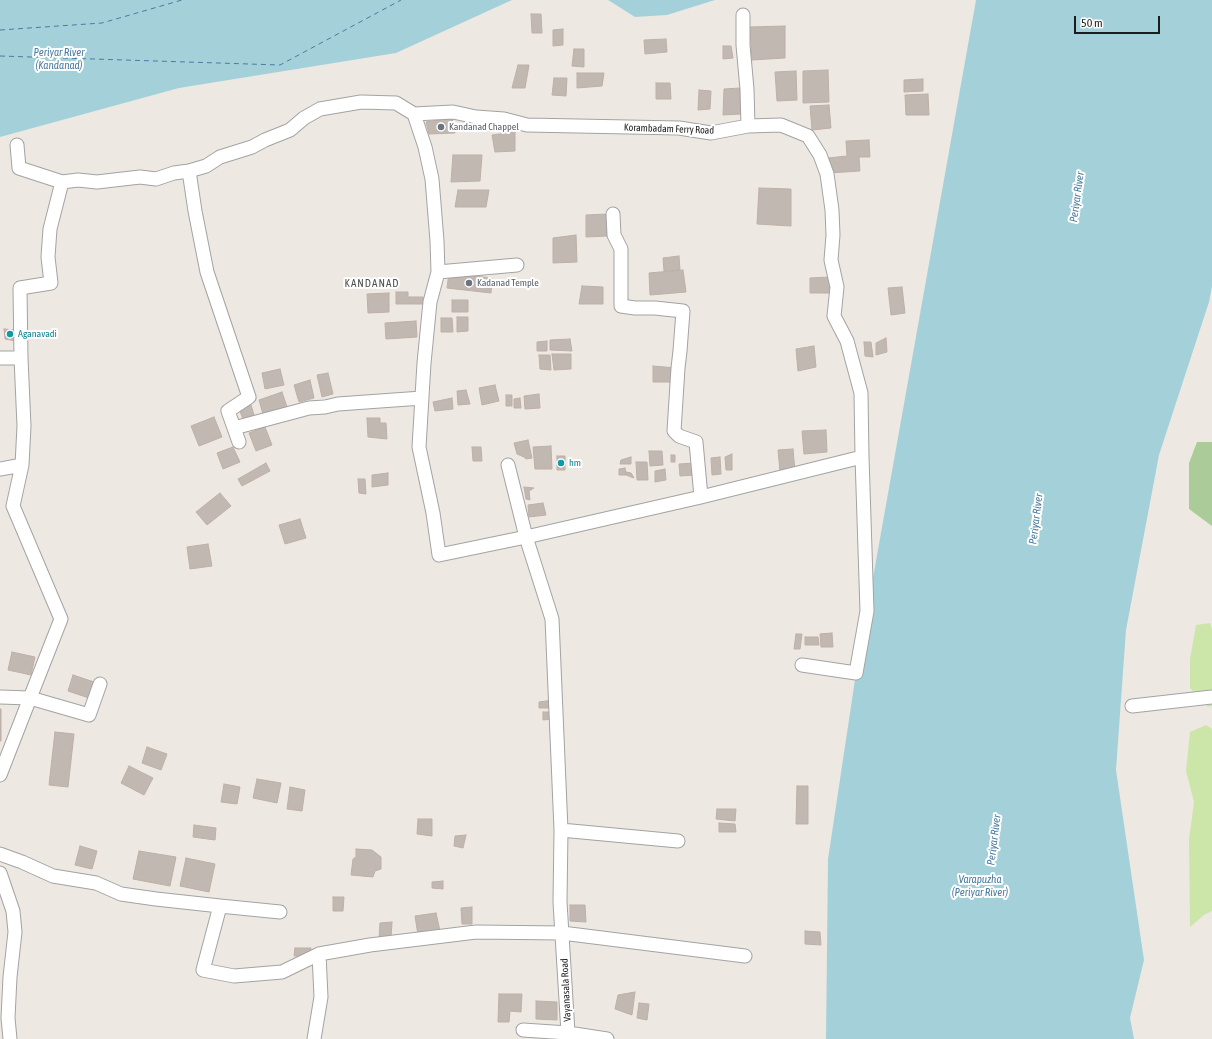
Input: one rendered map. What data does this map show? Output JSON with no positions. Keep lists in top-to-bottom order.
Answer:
{
  "streets": {
    "street": ["Korambadam Ferry Road", "Vayanasala Road"]
  },
  "districts": ["KANDANAD"],
  "water": ["Periyar River (Kandanad)", "Periyar River", "Varapuzha (Periyar River)"],
  "places": [
    "Kandanad Chappel",
    "Kadanad Temple",
    "Aganavadi",
    "hm"
  ],
  "scale_bar": "50 m"
}
